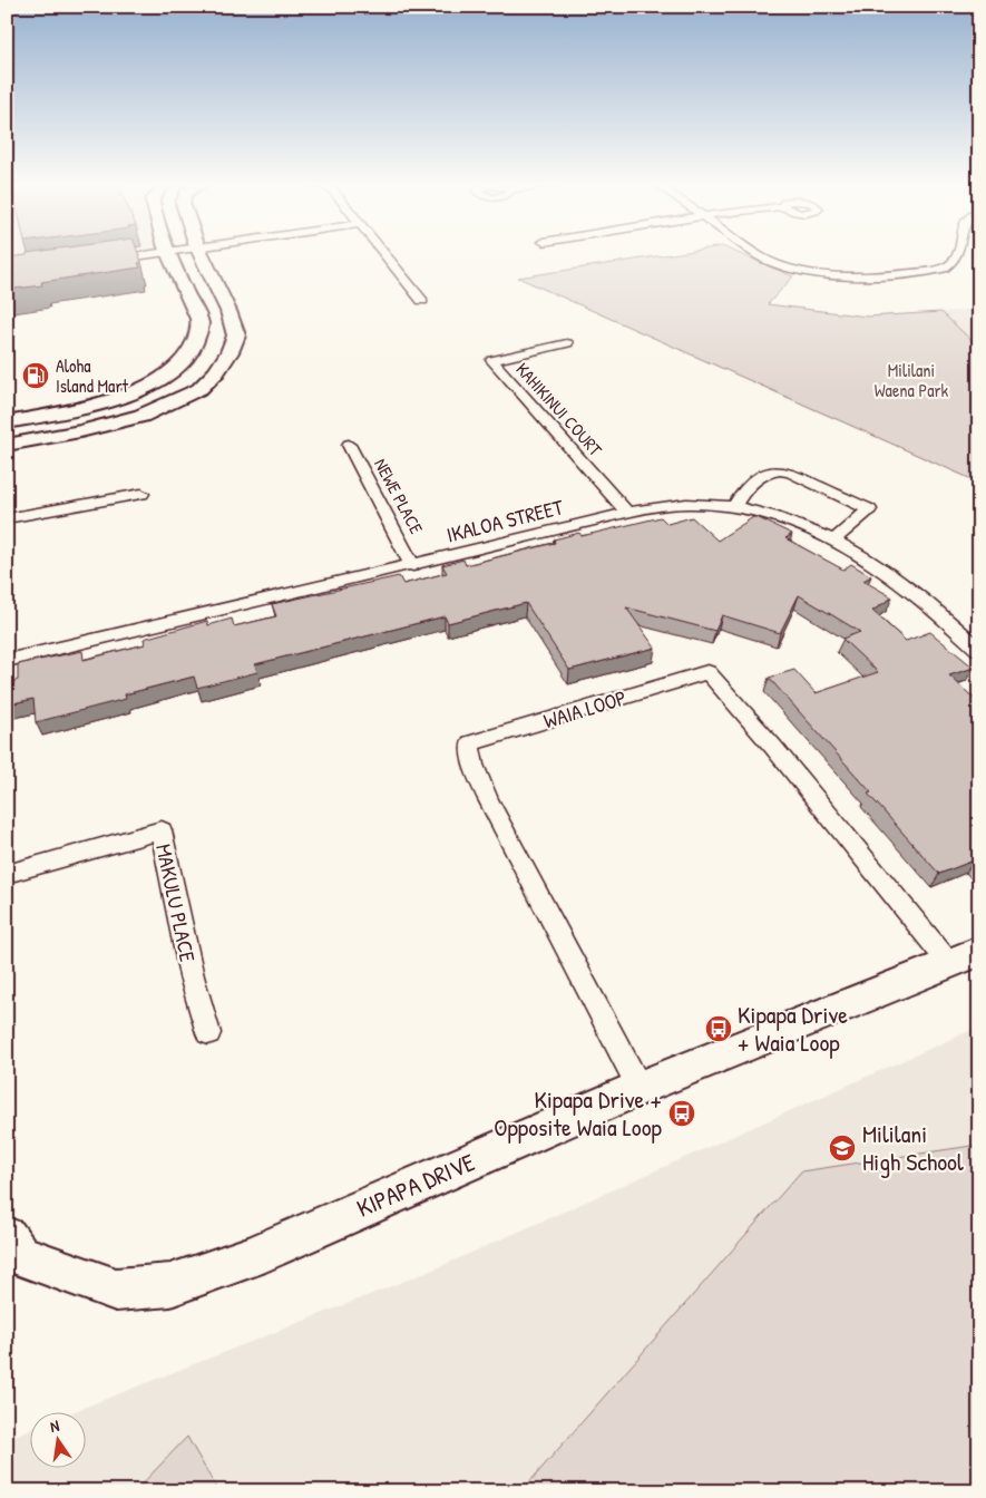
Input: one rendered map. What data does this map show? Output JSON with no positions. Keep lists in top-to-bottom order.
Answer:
{
  "streets": {
    "street": [
      "KAHIKINUI COURT",
      "NEWE PLACE",
      "IKALOA STREET",
      "WAIA LOOP",
      "MAKULU PLACE",
      "KIPAPA DRIVE"
    ]
  },
  "crossings": [
    ["KAHIKINUI COURT", "IKALOA STREET"],
    ["NEWE PLACE", "IKALOA STREET"],
    ["WAIA LOOP", "KIPAPA DRIVE"]
  ],
  "parks": ["Mililani Waena Park"],
  "places": {
    "fuel station": ["Aloha Island Mart"],
    "bus stop": ["Kipapa Drive + Waia Loop", "Kipapa Drive + Opposite Waia Loop"],
    "school or university": ["Mililani High School"]
  },
  "north": "top"
}
